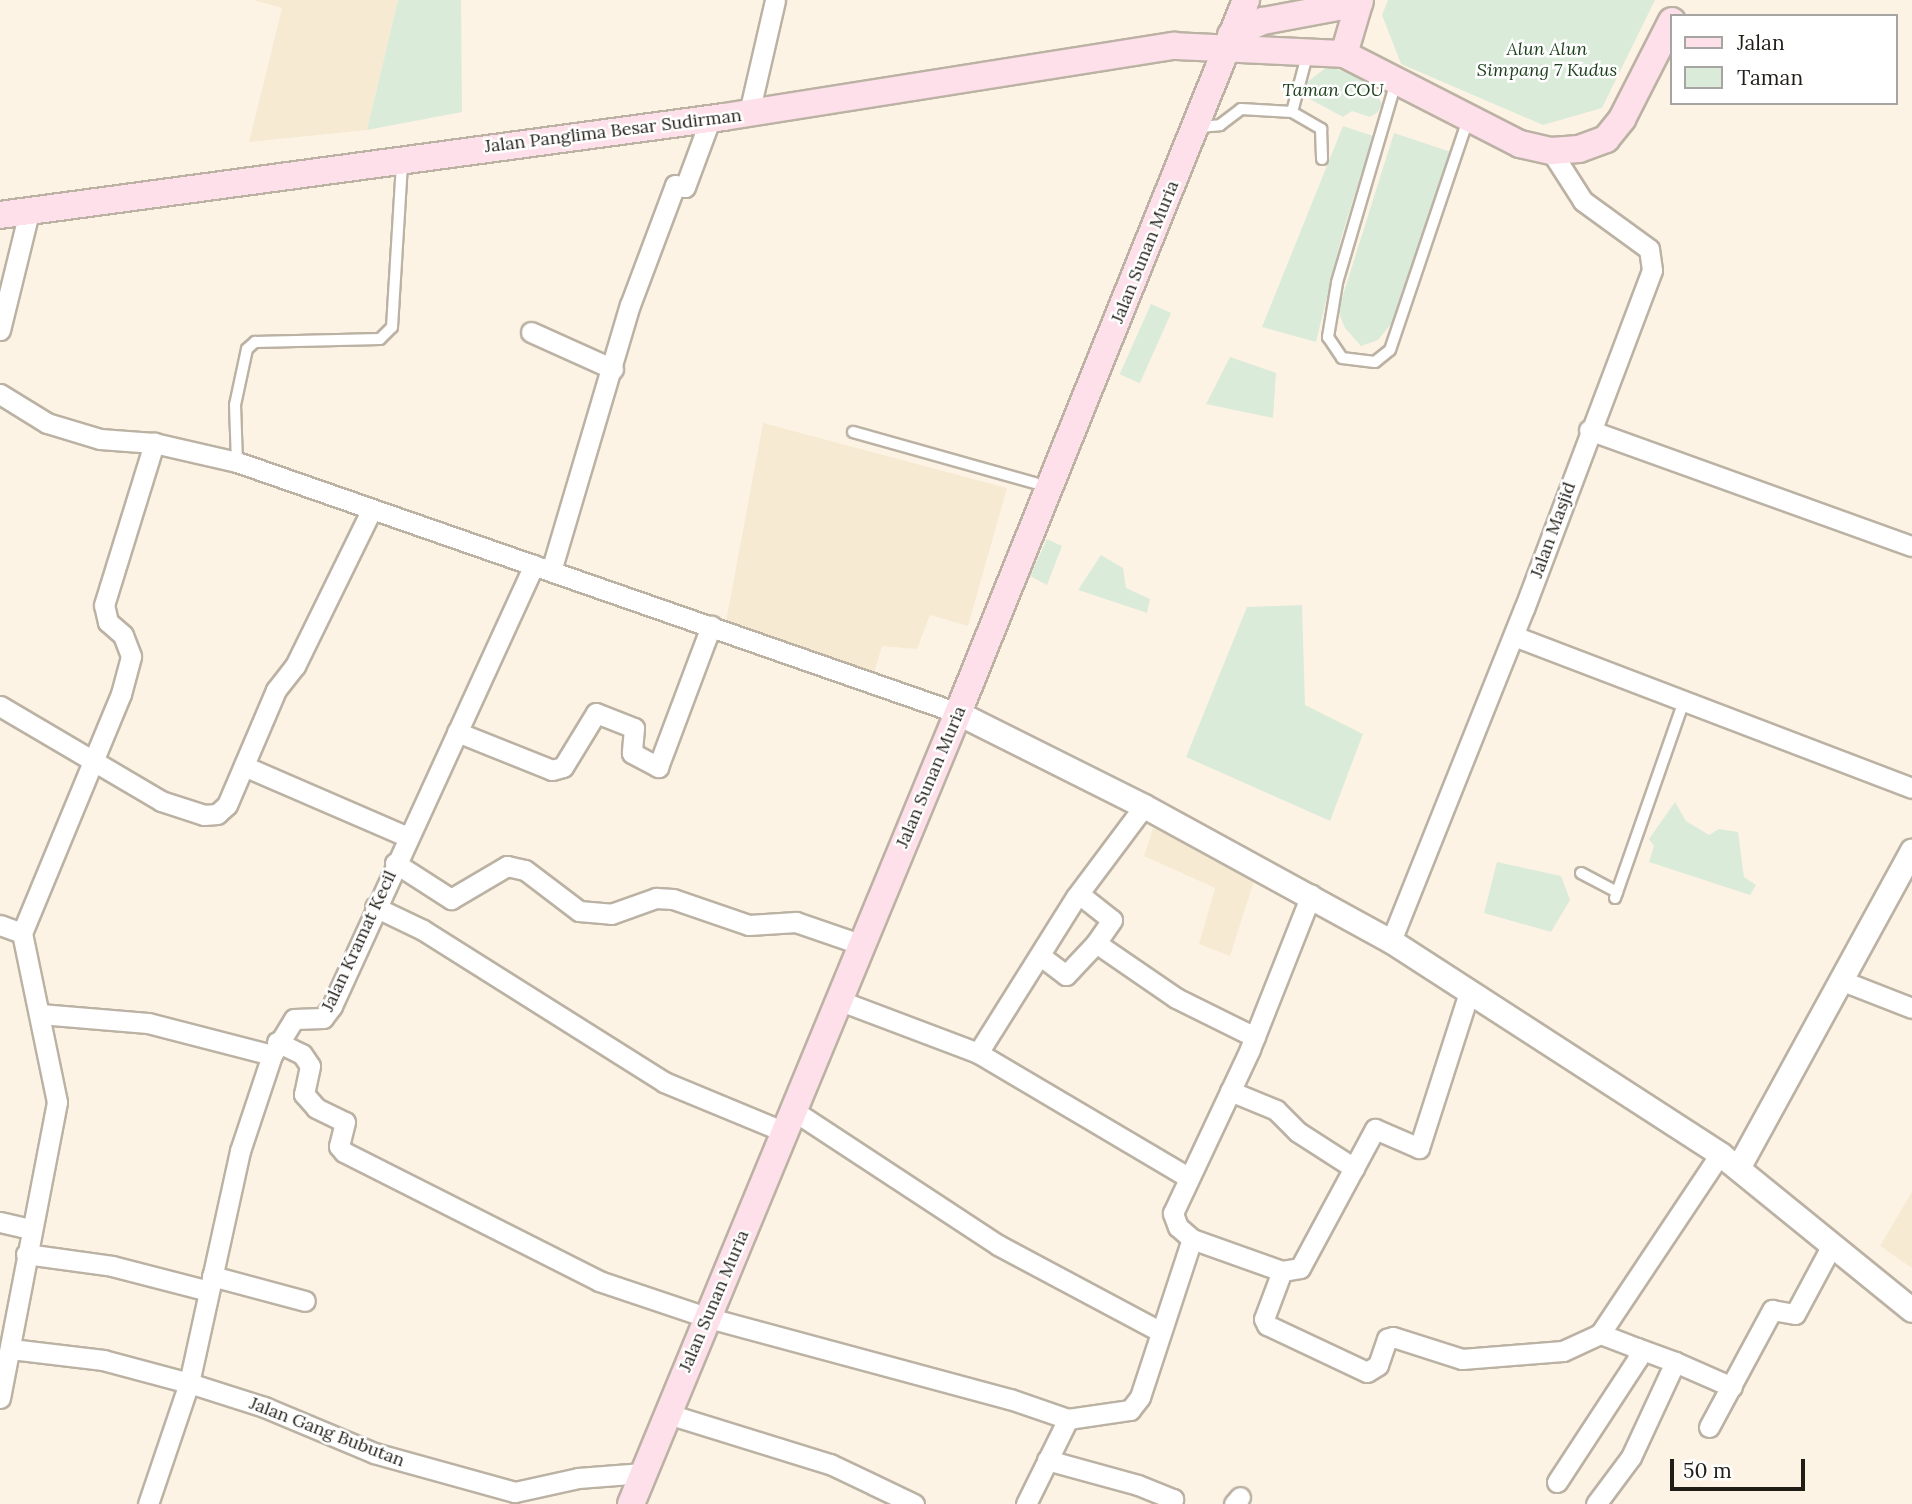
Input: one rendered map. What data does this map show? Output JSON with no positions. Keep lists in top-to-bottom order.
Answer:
{
  "streets": {
    "main road": ["Jalan Panglima Besar Sudirman", "Jalan Sunan Muria"],
    "street": ["Jalan Masjid", "Jalan Kramat Kecil", "Jalan Gang Bubutan"]
  },
  "crossings": [
    ["Jalan Panglima Besar Sudirman", "Jalan Sunan Muria"],
    ["Jalan Panglima Besar Sudirman", "Jalan Kramat Kecil"],
    ["Jalan Sunan Muria", "Jalan Gang Bubutan"],
    ["Jalan Kramat Kecil", "Jalan Gang Bubutan"]
  ],
  "parks": ["Alun Alun Simpang 7 Kudus", "Taman COU"],
  "legend": ["Jalan", "Taman"],
  "scale_bar": "50 m"
}
